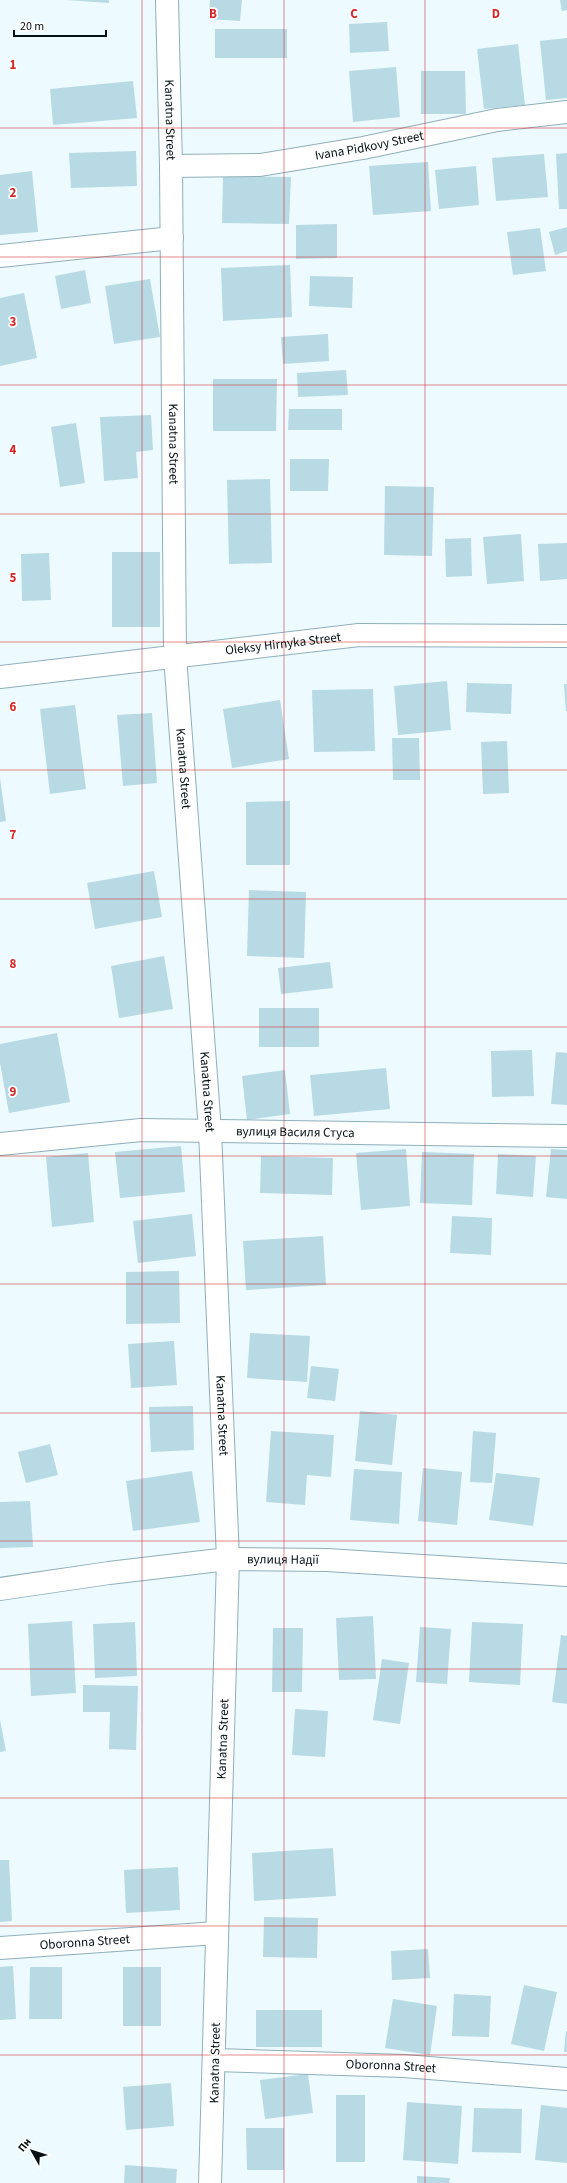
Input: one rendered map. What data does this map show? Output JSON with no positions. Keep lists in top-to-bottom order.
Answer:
{
  "streets": {
    "street": [
      "Kanatna Street",
      "Ivana Pidkovy Street",
      "Oleksy Hirnyka Street",
      "вулиця Василя Стуса",
      "вулиця Надії",
      "Oboronna Street"
    ]
  },
  "crossings": [
    ["Kanatna Street", "Ivana Pidkovy Street"],
    ["Kanatna Street", "Oleksy Hirnyka Street"],
    ["Kanatna Street", "вулиця Василя Стуса"],
    ["Kanatna Street", "вулиця Надії"],
    ["Kanatna Street", "Oboronna Street"]
  ],
  "scale_bar": "20 m",
  "north": "top left",
  "grid": {
    "columns": ["B", "C", "D"],
    "rows": [
      "1",
      "2",
      "3",
      "4",
      "5",
      "6",
      "7",
      "8",
      "9"
    ]
  }
}
